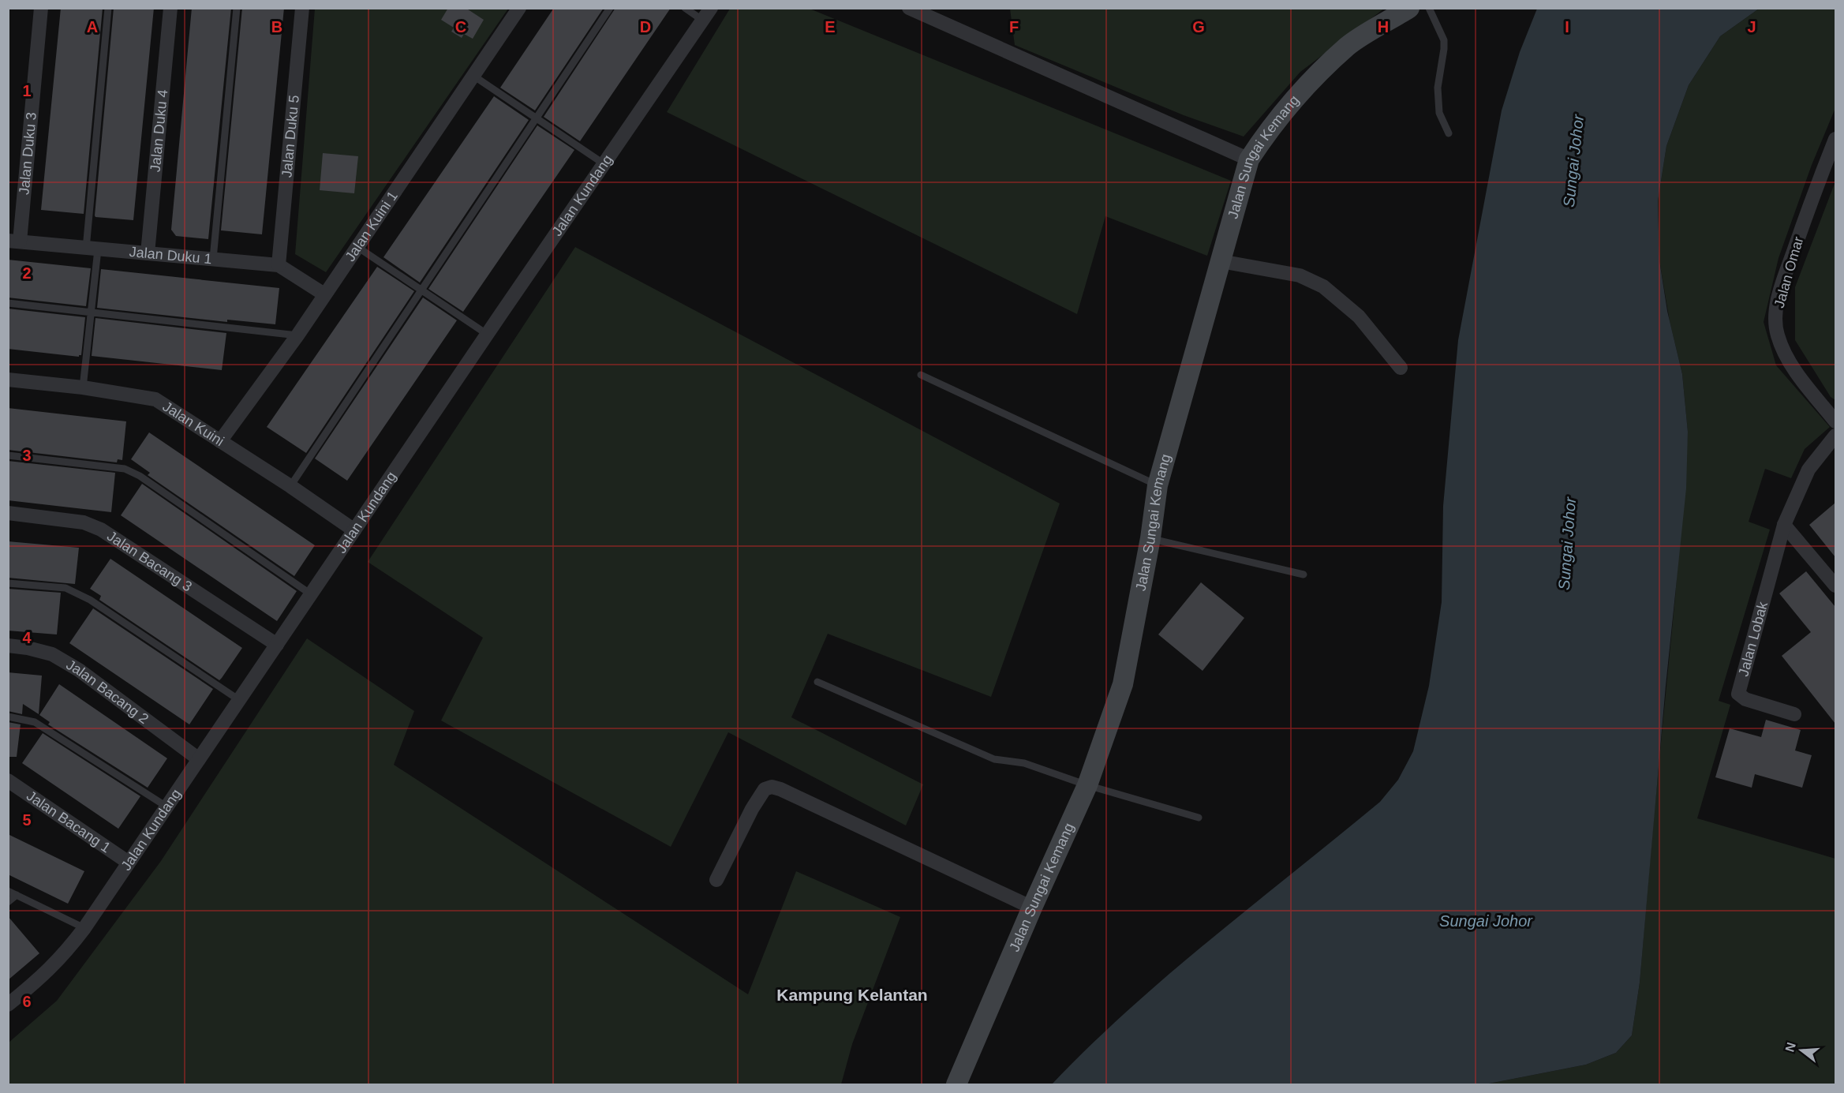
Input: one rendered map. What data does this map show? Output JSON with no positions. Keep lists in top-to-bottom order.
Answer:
{
  "streets": {
    "street": [
      "Jalan Duku 4",
      "Jalan Duku 5",
      "Jalan Duku 3",
      "Jalan Sungai Kemang",
      "Jalan Kundang",
      "Jalan Kuini 1",
      "Jalan Duku 1",
      "Jalan Omar",
      "Jalan Kuini",
      "Jalan Bacang 3",
      "Jalan Lobak",
      "Jalan Bacang 2",
      "Jalan Bacang 1"
    ]
  },
  "crossings": [
    ["Jalan Duku 4", "Jalan Duku 1"],
    ["Jalan Duku 5", "Jalan Duku 1"],
    ["Jalan Duku 3", "Jalan Duku 1"],
    ["Jalan Kundang", "Jalan Kuini"],
    ["Jalan Kundang", "Jalan Bacang 3"],
    ["Jalan Kundang", "Jalan Bacang 2"],
    ["Jalan Kundang", "Jalan Bacang 1"],
    ["Jalan Kuini 1", "Jalan Duku 1"],
    ["Jalan Kuini 1", "Jalan Kuini"]
  ],
  "districts": ["Kampung Kelantan"],
  "water": ["Sungai Johor"],
  "north": "left",
  "grid": {
    "columns": [
      "A",
      "B",
      "C",
      "D",
      "E",
      "F",
      "G",
      "H",
      "I",
      "J"
    ],
    "rows": [
      "1",
      "2",
      "3",
      "4",
      "5",
      "6"
    ]
  }
}
